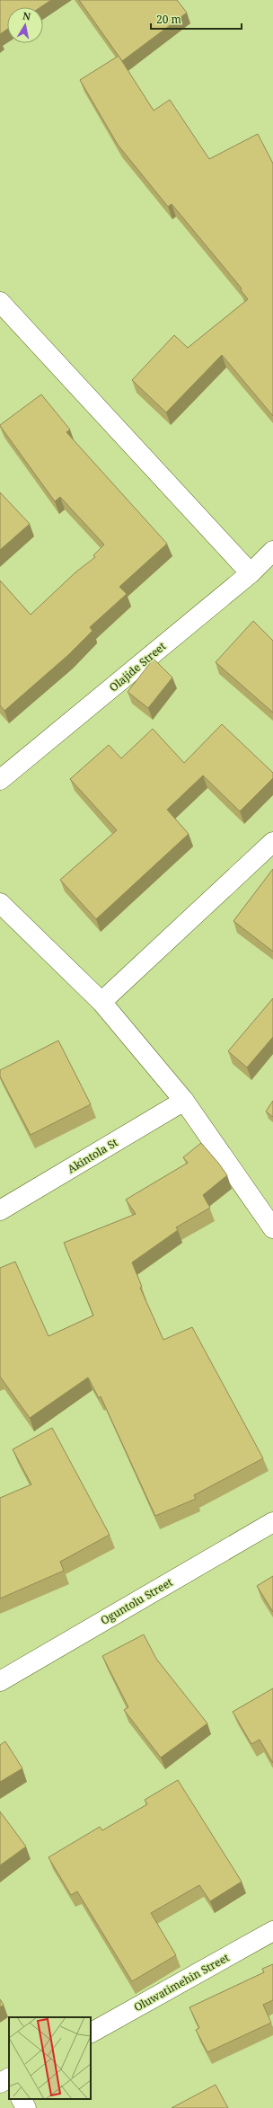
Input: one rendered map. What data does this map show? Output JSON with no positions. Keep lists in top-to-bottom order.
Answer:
{
  "streets": {
    "street": [
      "Olajide Street",
      "Akintola St",
      "Oguntolu Street",
      "Oluwatimehin Street"
    ]
  },
  "scale_bar": "20 m",
  "north": "top"
}
